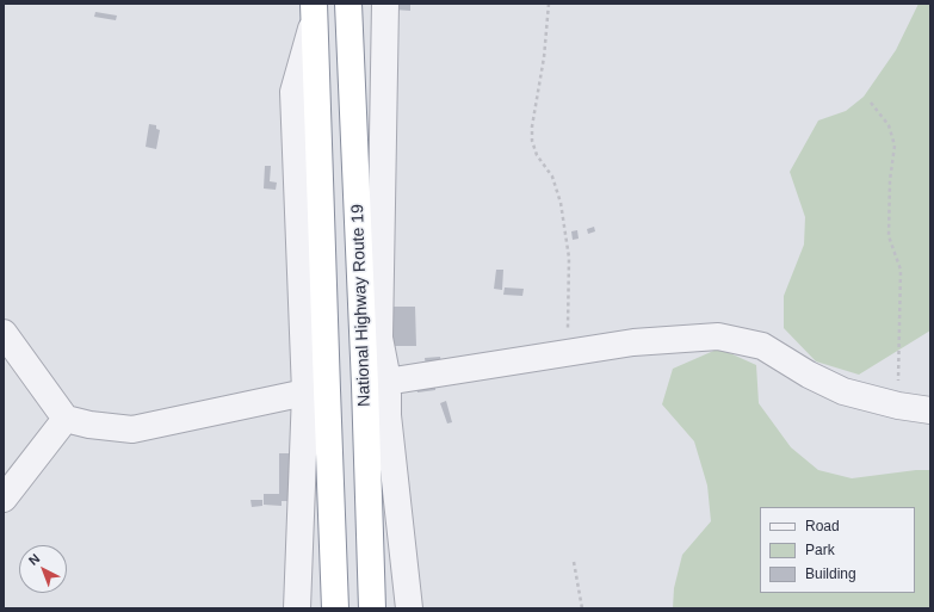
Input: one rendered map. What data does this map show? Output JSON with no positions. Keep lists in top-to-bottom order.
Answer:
{
  "streets": {
    "highway": ["National Highway Route 19"]
  },
  "legend": ["Road", "Park", "Building"],
  "north": "top left"
}
